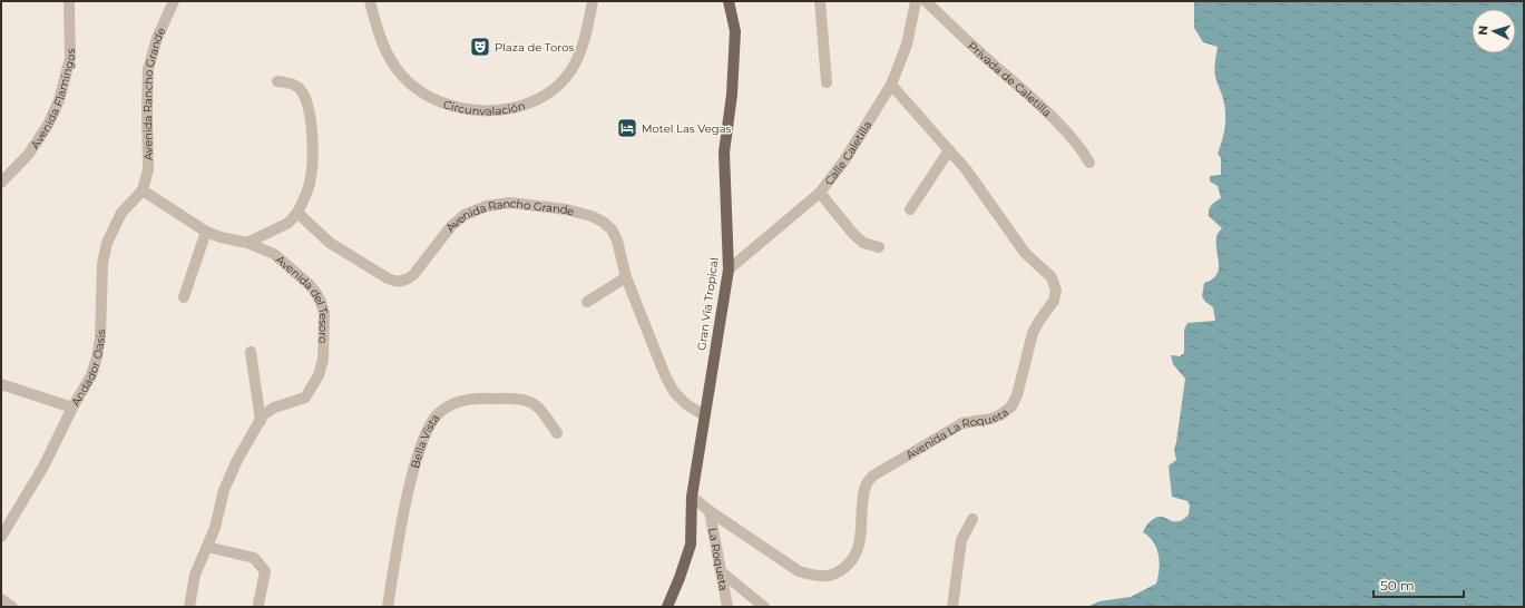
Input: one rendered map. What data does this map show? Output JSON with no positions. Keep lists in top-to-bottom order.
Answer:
{
  "streets": {
    "main road": ["Gran Vía Tropical"],
    "street": [
      "Privada de Caletilla",
      "Avenida Rancho Grande",
      "Avenida Flamingos",
      "Circunvalación",
      "Calle Caletilla",
      "Avenida del Tesoro",
      "Andador Oasis",
      "Avenida La Roqueta",
      "Bella Vista",
      "La Roqueta"
    ]
  },
  "crossings": [
    ["Avenida Rancho Grande", "Avenida del Tesoro"],
    ["Avenida Rancho Grande", "Gran Vía Tropical"],
    ["Avenida Rancho Grande", "Andador Oasis"],
    ["Calle Caletilla", "Gran Vía Tropical"],
    ["Calle Caletilla", "Avenida La Roqueta"],
    ["Avenida del Tesoro", "Andador Oasis"],
    ["Gran Vía Tropical", "Avenida La Roqueta"],
    ["Avenida La Roqueta", "La Roqueta"]
  ],
  "places": {
    "theatre": ["Plaza de Toros"],
    "hotel": ["Motel Las Vegas"]
  },
  "scale_bar": "50 m",
  "north": "left"
}
